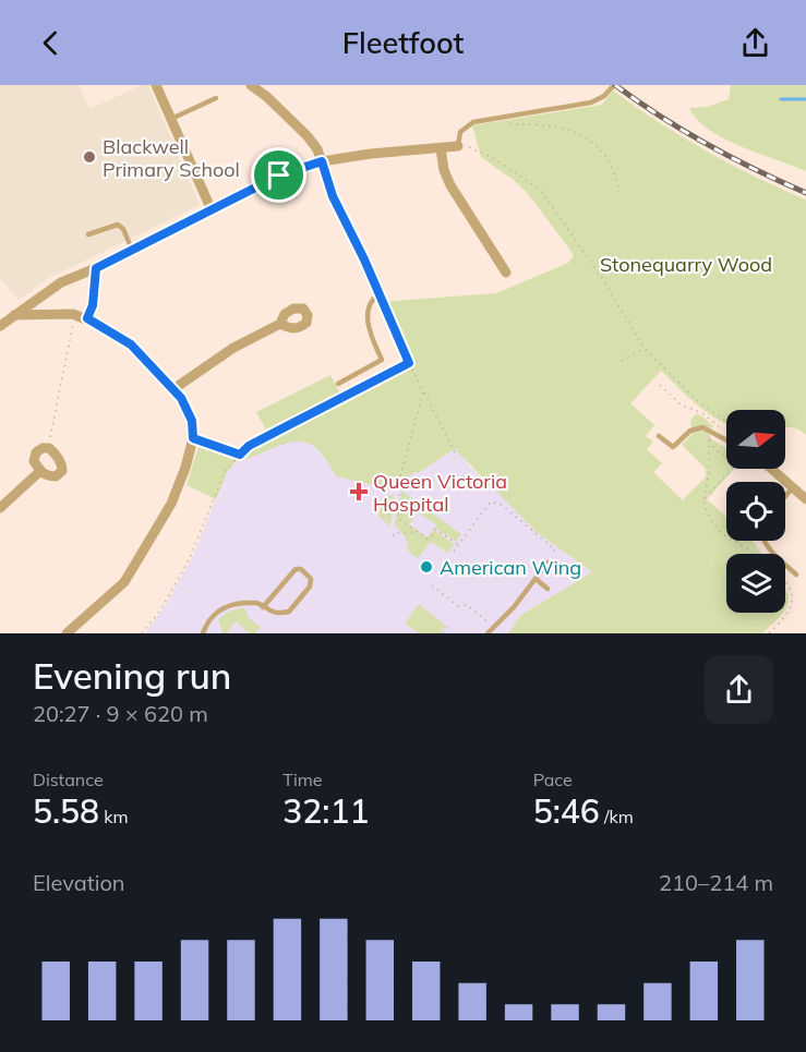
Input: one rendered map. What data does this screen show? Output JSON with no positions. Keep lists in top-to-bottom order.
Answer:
{
  "parks": ["Stonequarry Wood"],
  "places": {
    "other": ["Blackwell Primary School", "American Wing"],
    "health": ["Queen Victoria Hospital"]
  },
  "north": "right",
  "page": {
    "header": "Fleetfoot",
    "heading": ["Evening run", "20:27 · 9 × 620 m"],
    "stats": [
      ["Distance", "5.58 km"],
      ["Time", "32:11"],
      ["Pace", "5:46 /km"]
    ],
    "chart": ["Elevation", "210–214 m"]
  }
}
